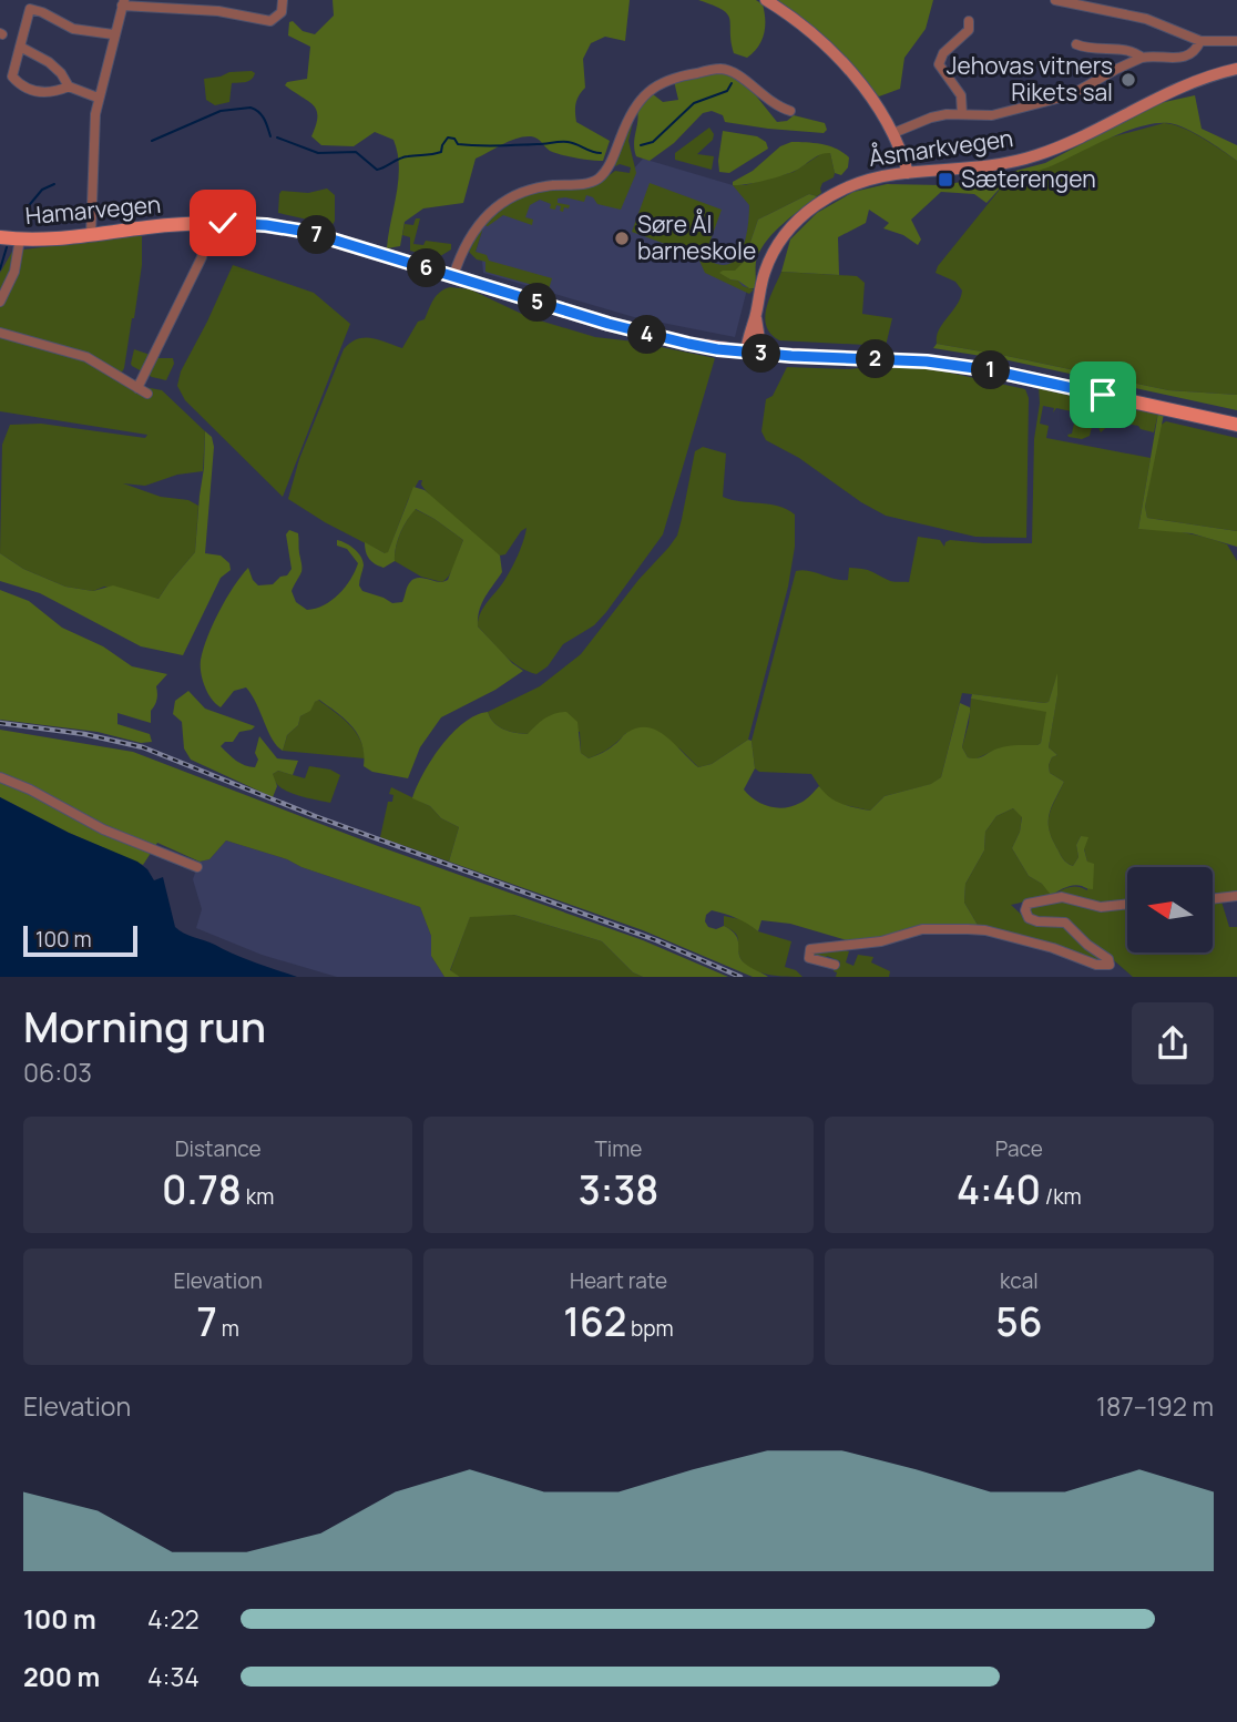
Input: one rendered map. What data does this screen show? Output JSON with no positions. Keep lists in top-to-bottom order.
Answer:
{
  "streets": {
    "main road": ["Åsmarkvegen", "Hamarvegen"]
  },
  "crossings": [
    ["Åsmarkvegen", "Hamarvegen"]
  ],
  "places": {
    "other": ["Jehovas vitners Rikets sal", "Søre Ål barneskole"],
    "transit": ["Sæterengen"]
  },
  "scale_bar": "100 m",
  "north": "left",
  "page": {
    "pins": [
      "7",
      "6",
      "5",
      "4",
      "3",
      "2",
      "1"
    ],
    "scale": "100 m",
    "heading": ["Morning run", "06:03"],
    "stats": [
      ["Distance", "0.78 km"],
      ["Time", "3:38"],
      ["Pace", "4:40 /km"],
      ["Elevation", "7 m"],
      ["Heart rate", "162 bpm"],
      ["kcal", "56"]
    ],
    "chart": ["Elevation", "187–192 m"],
    "list": [
      {
        "name": "100 m",
        "note": "4:22"
      },
      {
        "name": "200 m",
        "note": "4:34"
      }
    ]
  }
}
